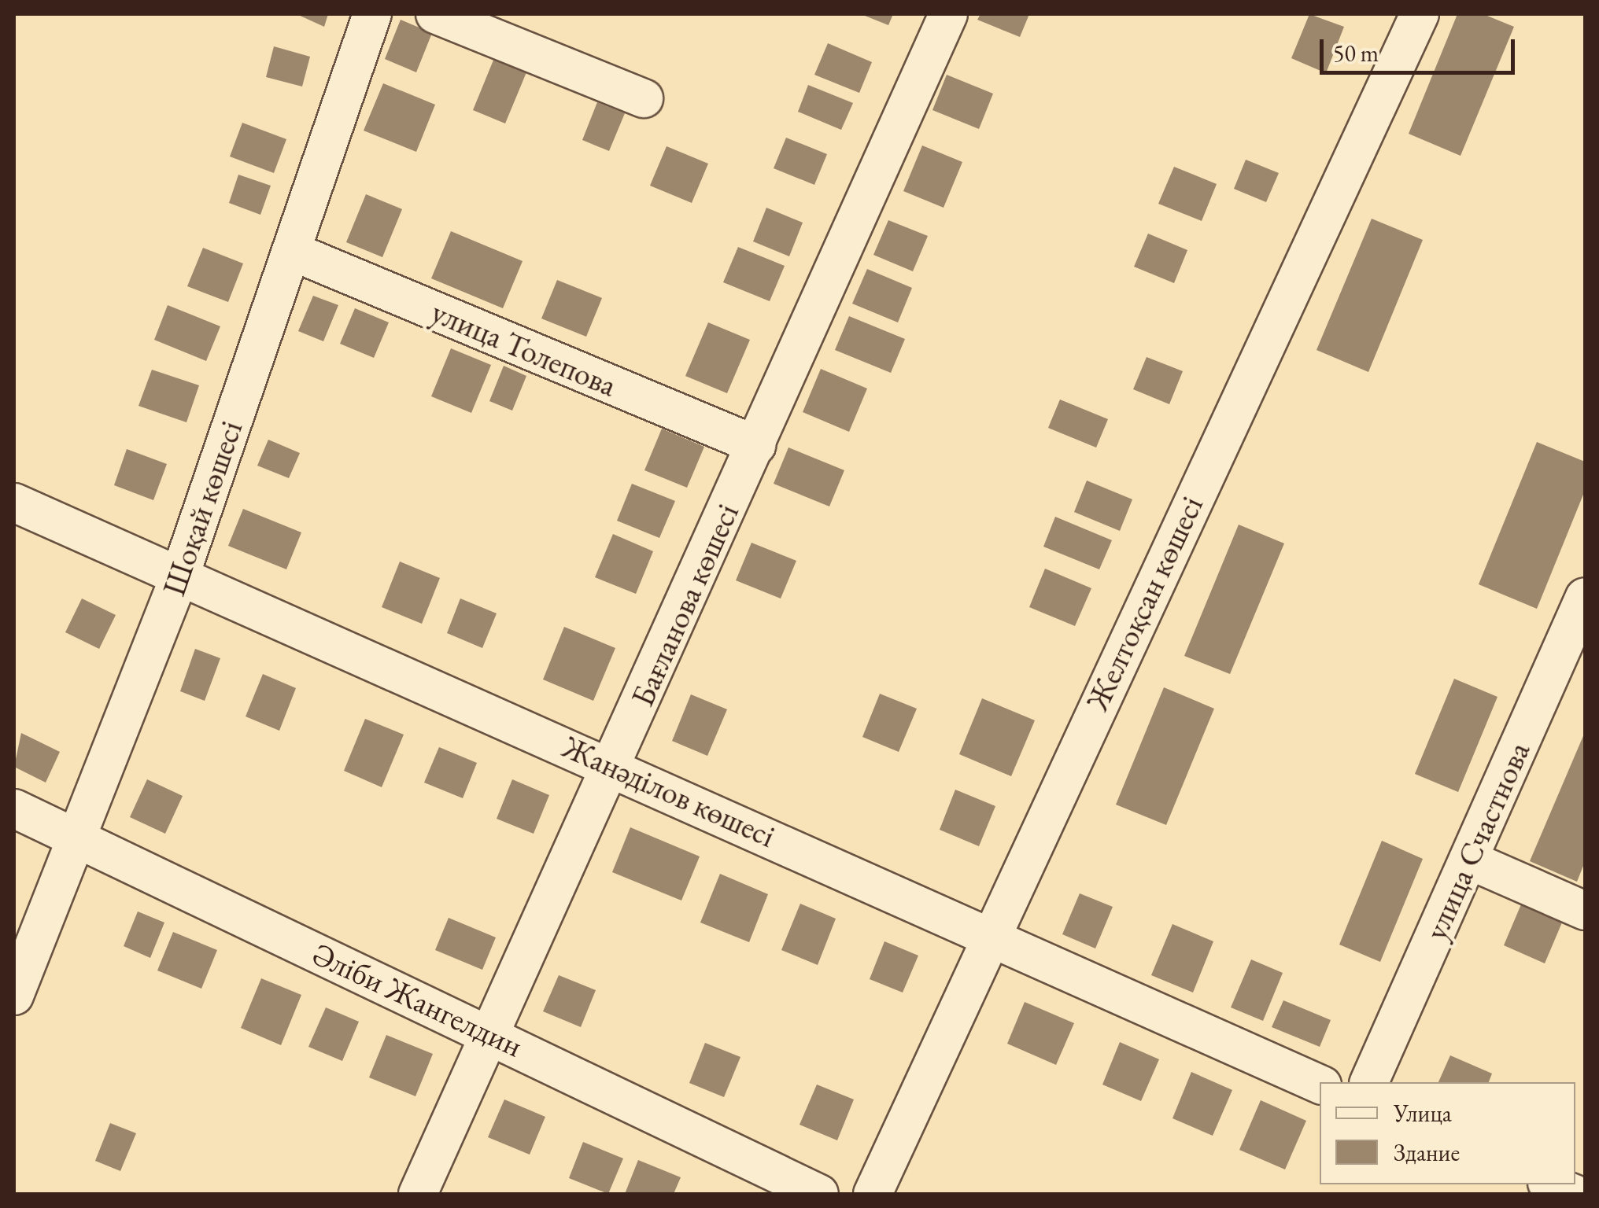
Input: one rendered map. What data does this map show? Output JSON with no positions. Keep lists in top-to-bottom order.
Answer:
{
  "streets": {
    "street": [
      "улица Толепова",
      "Шоқай көшесі",
      "Желтоқсан көшесі",
      "Бағланова көшесі",
      "Жанәділов көшесі",
      "улица Счастнова",
      "Әліби Жангелдин"
    ]
  },
  "crossings": [
    ["улица Толепова", "Шоқай көшесі"],
    ["улица Толепова", "Бағланова көшесі"],
    ["Шоқай көшесі", "Жанәділов көшесі"],
    ["Шоқай көшесі", "Әліби Жангелдин"],
    ["Желтоқсан көшесі", "Жанәділов көшесі"],
    ["Бағланова көшесі", "Жанәділов көшесі"],
    ["Бағланова көшесі", "Әліби Жангелдин"]
  ],
  "legend": ["Улица", "Здание"],
  "scale_bar": "50 m"
}
